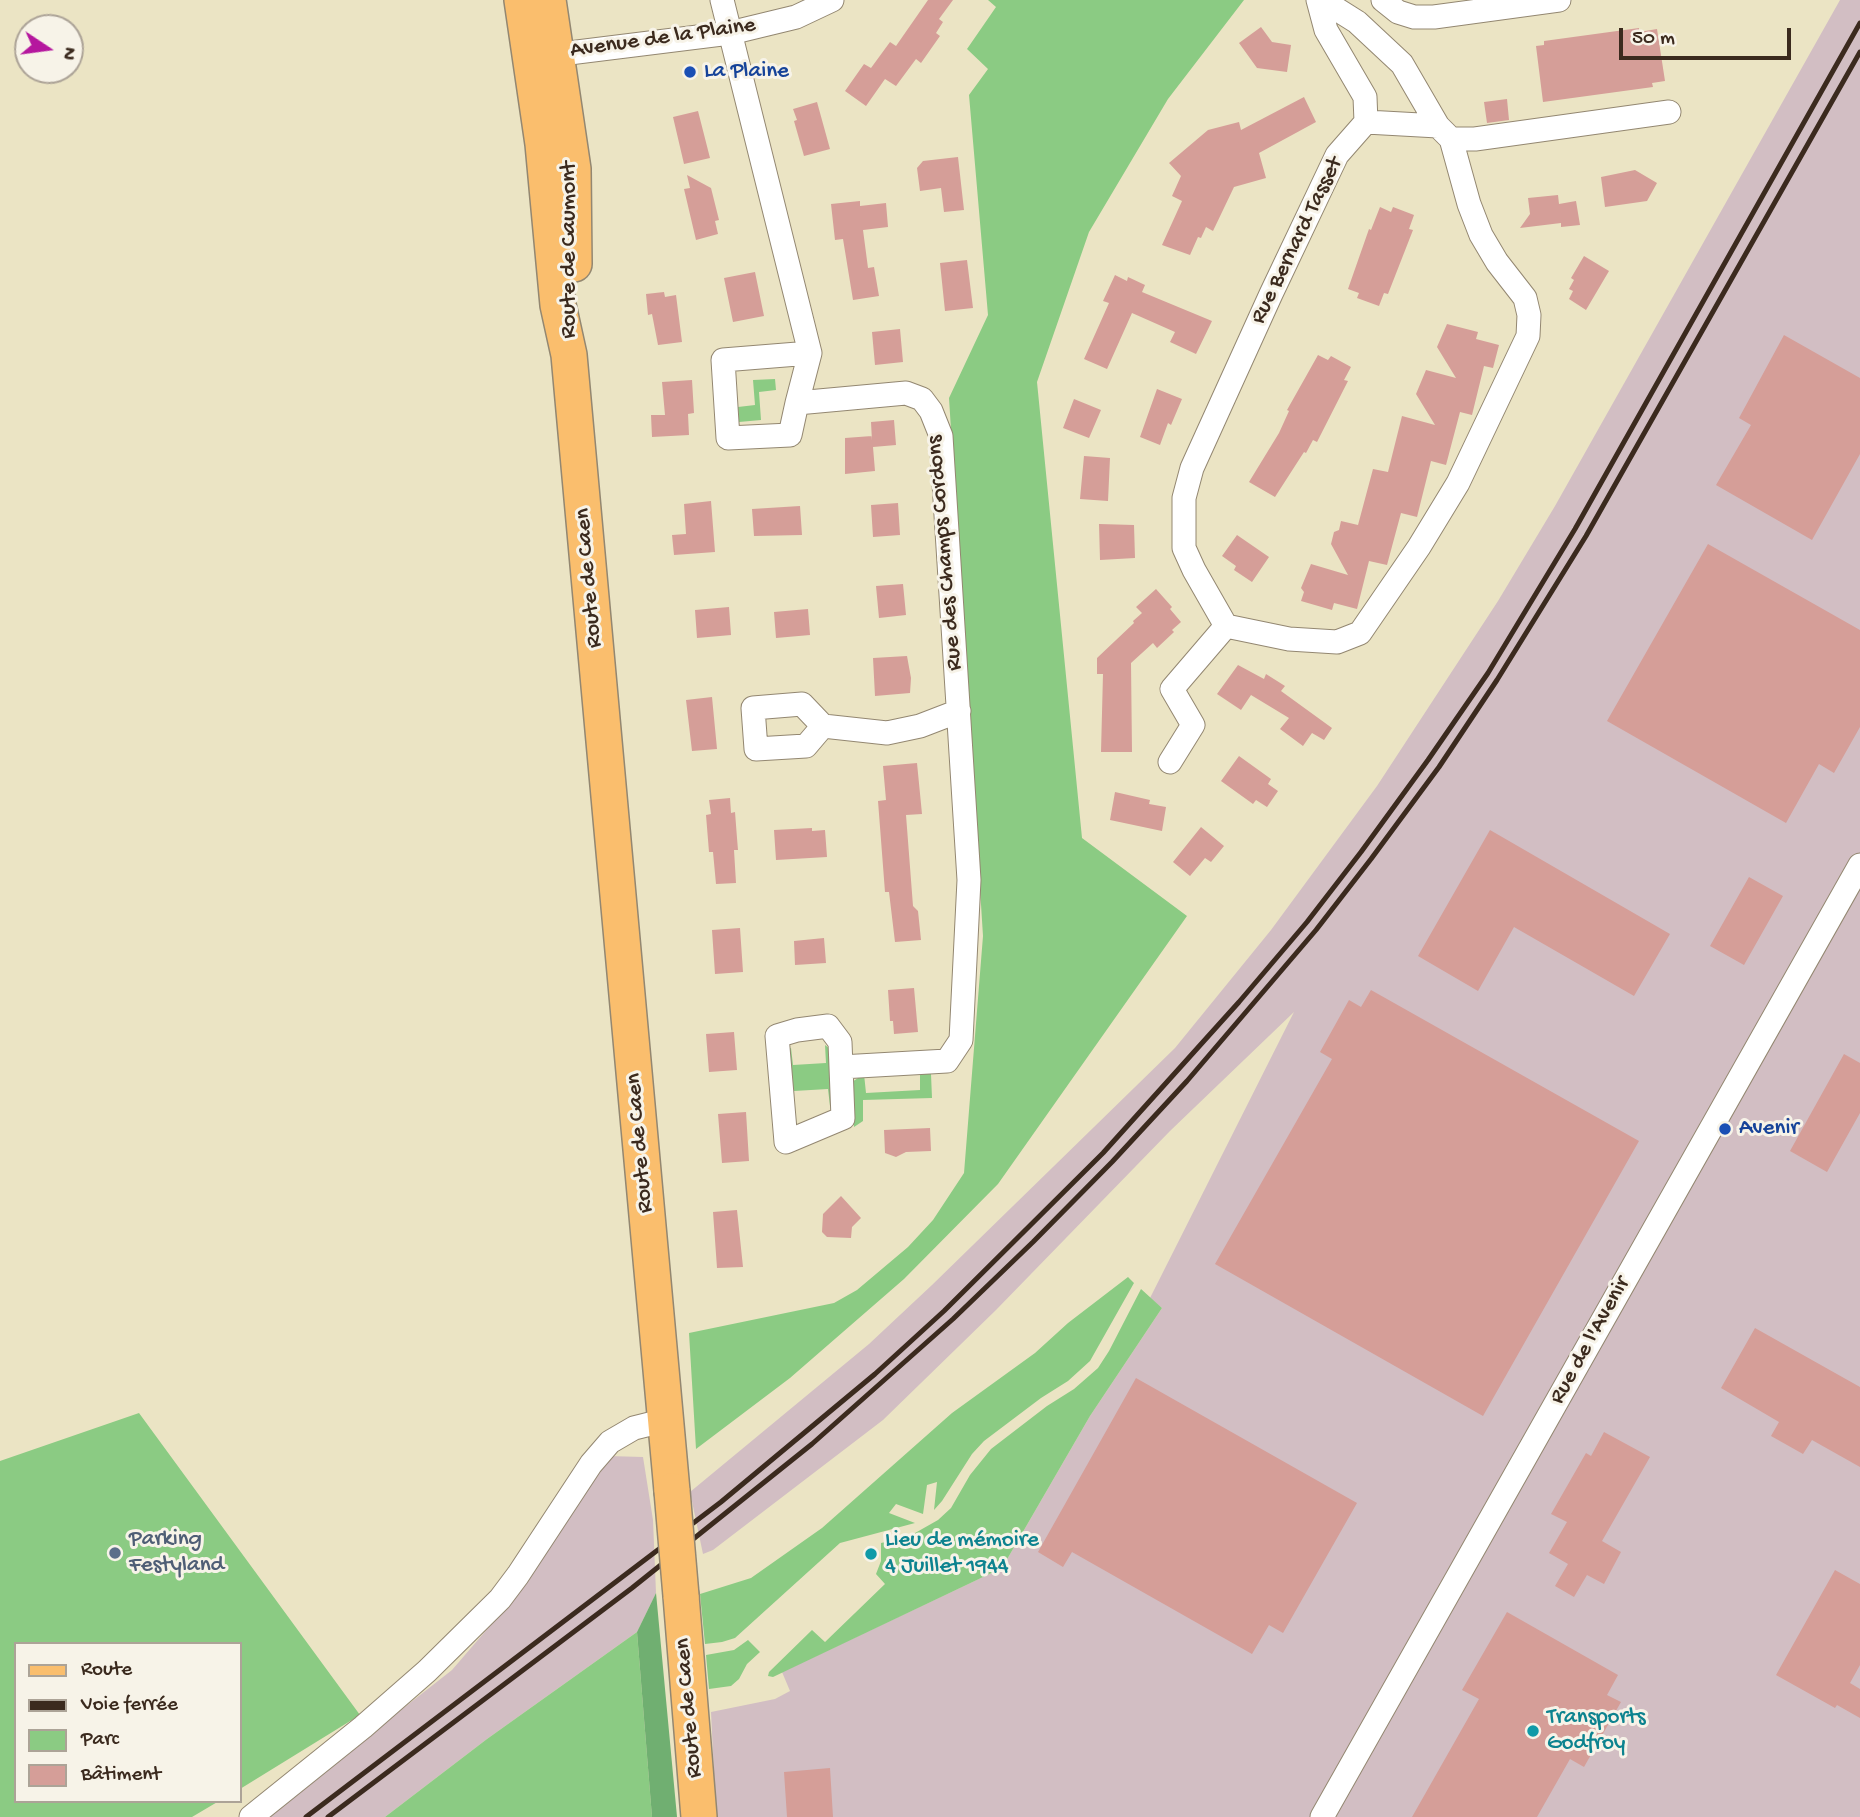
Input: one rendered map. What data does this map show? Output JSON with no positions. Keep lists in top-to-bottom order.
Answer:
{
  "streets": {
    "main road": ["Route de Caumont", "Route de Caen"],
    "street": [
      "Avenue de la Plaine",
      "Rue Bernard Tasset",
      "Rue des Champs Cordons",
      "Rue de l'Avenir"
    ]
  },
  "crossings": [
    ["Avenue de la Plaine", "Route de Caumont"],
    ["Route de Caumont", "Route de Caen"]
  ],
  "places": [
    "La Plaine",
    "Avenir",
    "Parking Festyland",
    "Lieu de mémoire 4 Juillet 1944",
    "Transports Godfroy"
  ],
  "legend": [
    "Route",
    "Voie ferrée",
    "Parc",
    "Bâtiment"
  ],
  "scale_bar": "50 m",
  "north": "right"
}
